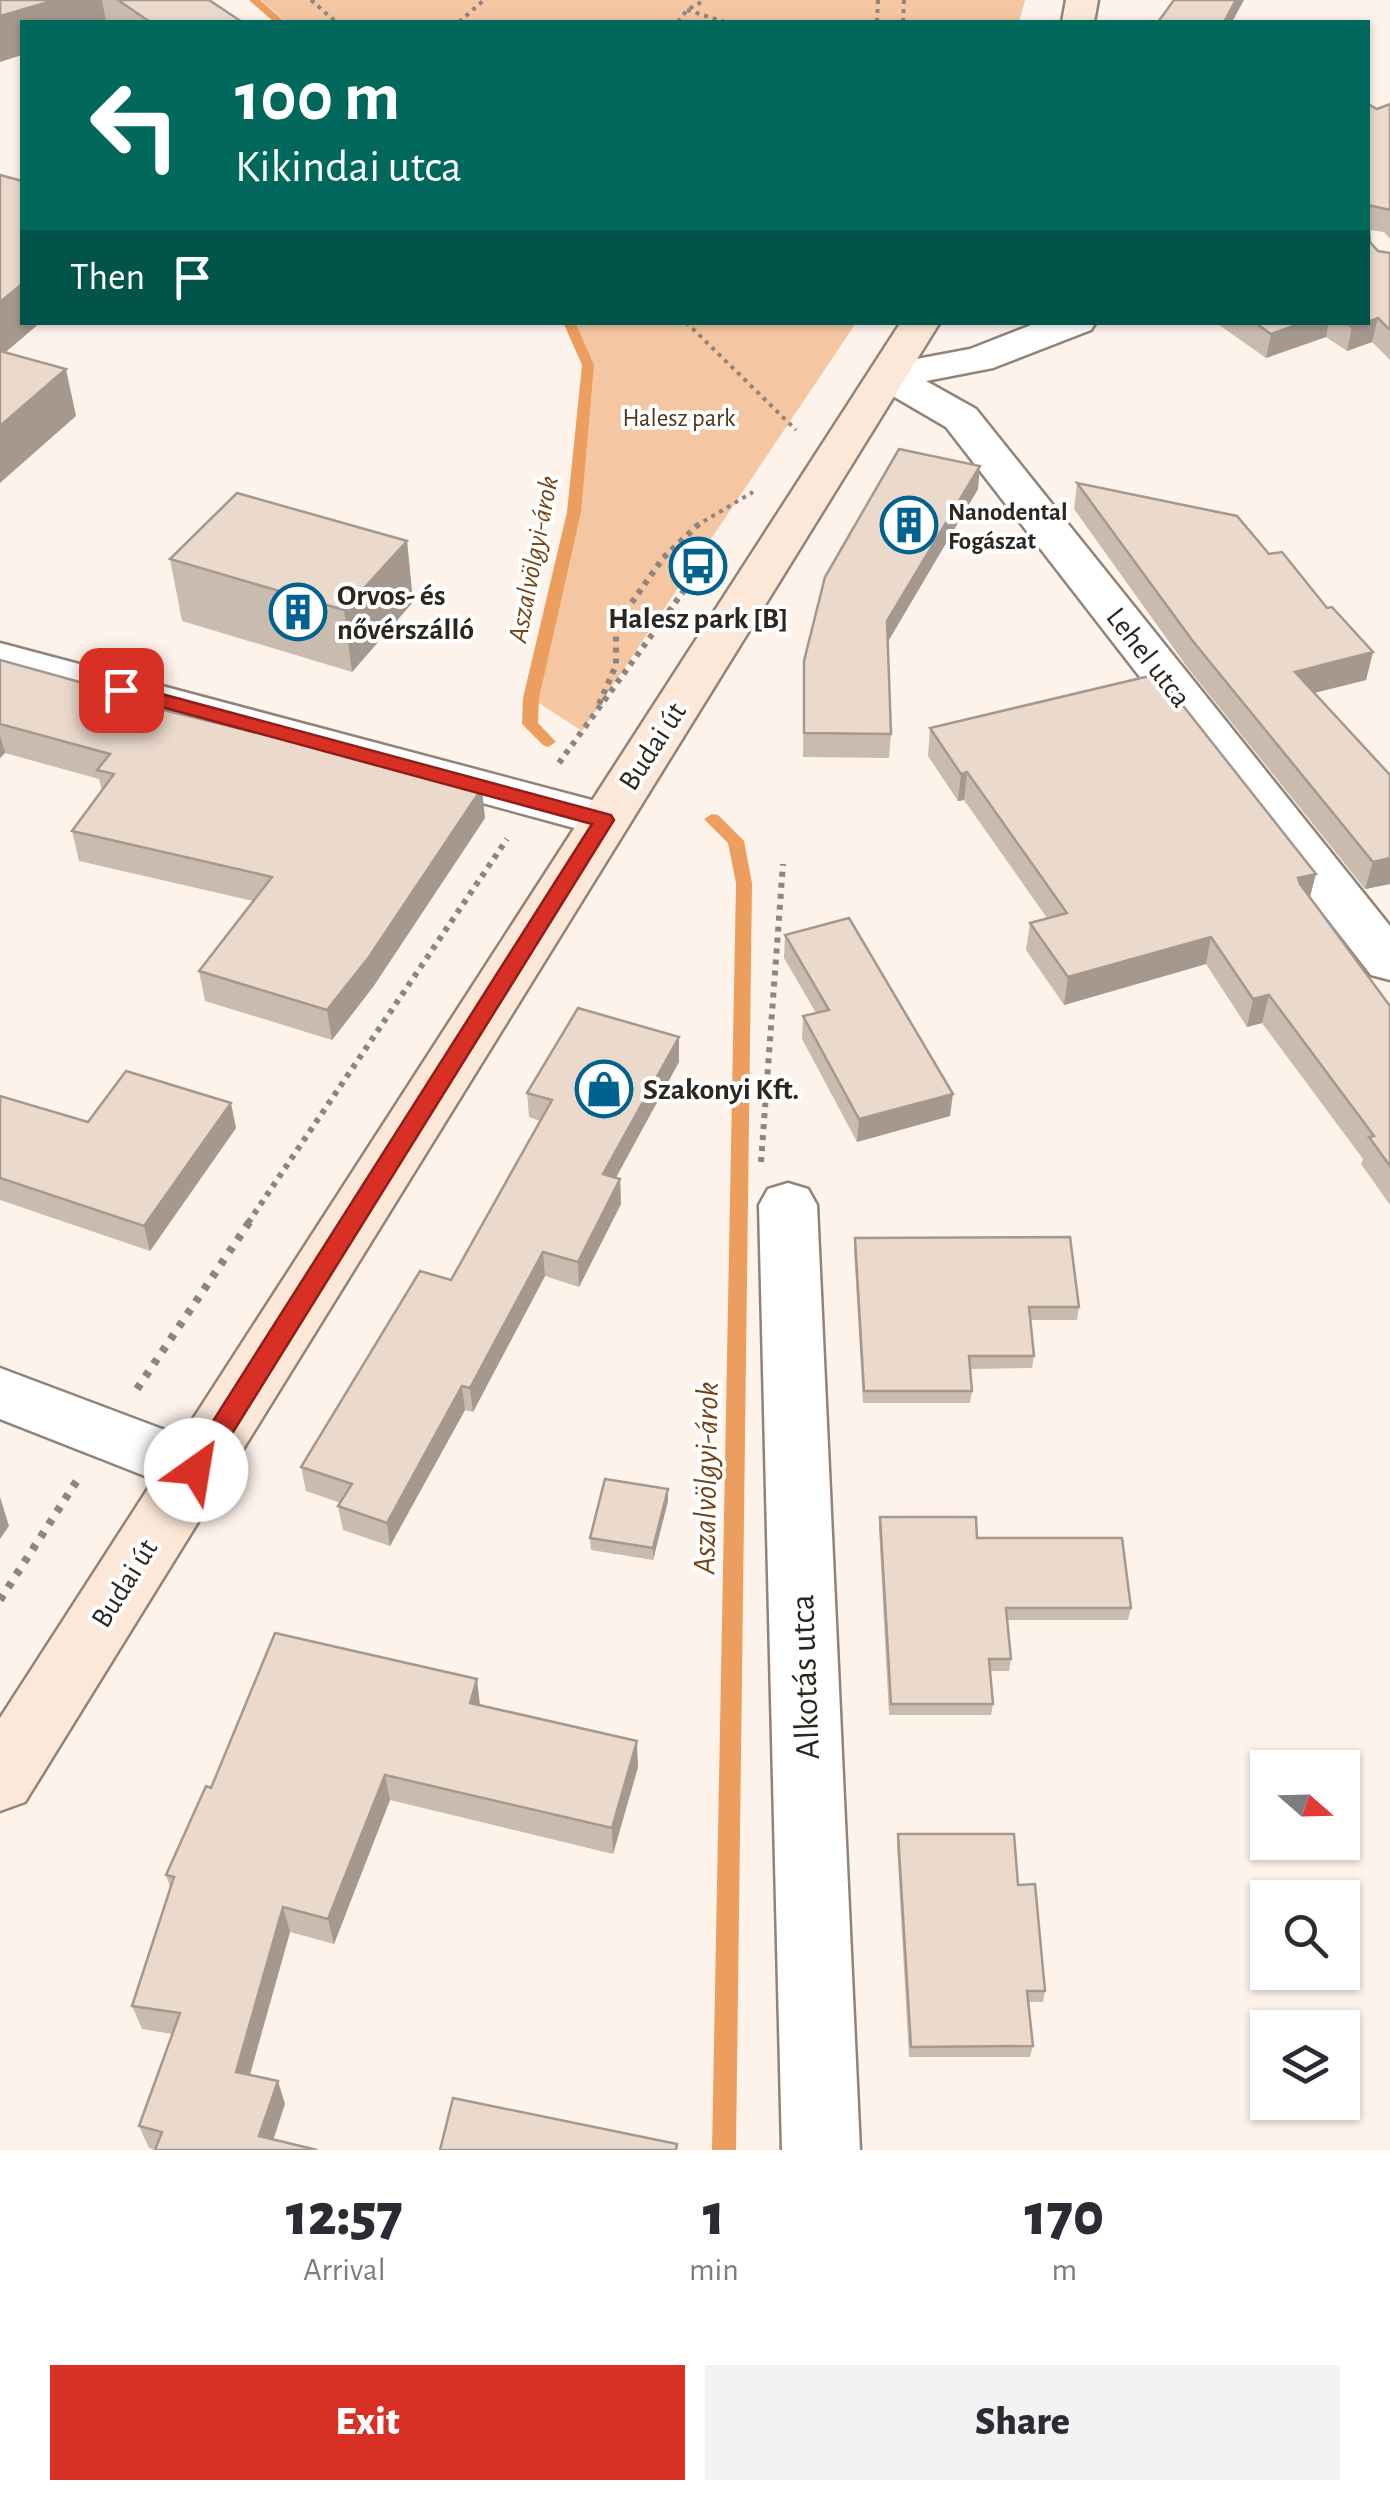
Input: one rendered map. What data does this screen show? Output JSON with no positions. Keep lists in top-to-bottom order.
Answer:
{
  "streets": {
    "main road": ["Budai út"],
    "street": ["Lehel utca", "Alkotás utca"]
  },
  "crossings": [
    ["Lehel utca", "Budai út"]
  ],
  "water": ["Aszalvölgyi-árok"],
  "parks": ["Halesz park"],
  "places": {
    "building": ["Nanodental Fogászat", "Orvos- és nővérszálló"],
    "bus stop": ["Halesz park [B]"],
    "shop": ["Szakonyi Kft."]
  },
  "north": "right",
  "page": {
    "turn": ["100 m", "Kikindai utca"],
    "then": "Then",
    "eta": [
      "12:57",
      "Arrival",
      "1",
      "min",
      "170",
      "m"
    ],
    "buttons": ["Exit", "Share"]
  }
}
